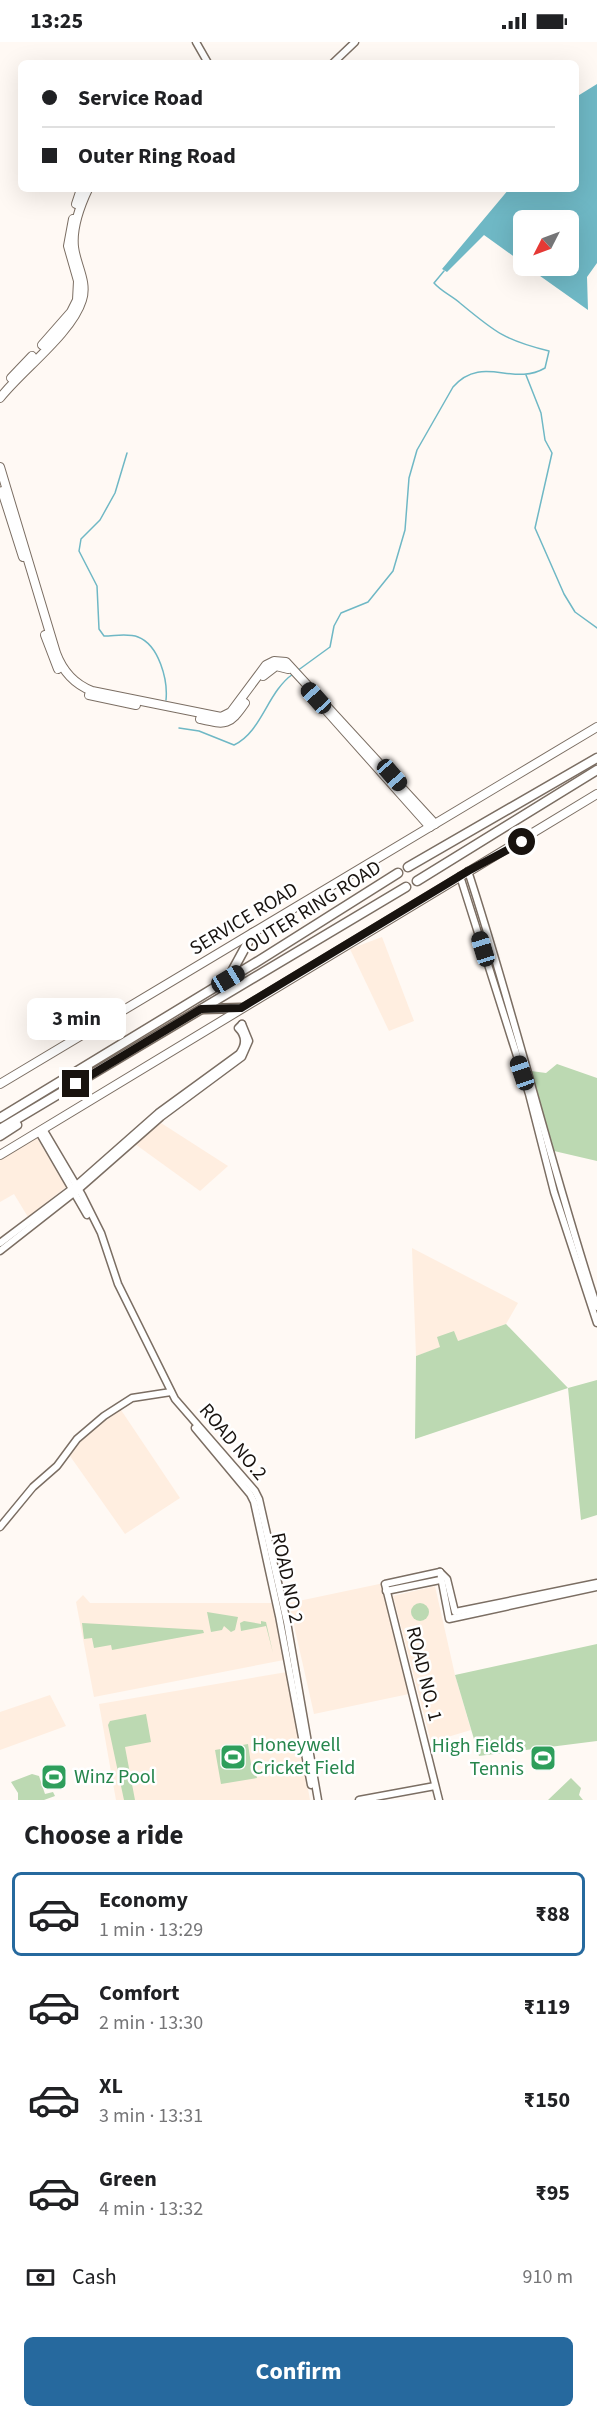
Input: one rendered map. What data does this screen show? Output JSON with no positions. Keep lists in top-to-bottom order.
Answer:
{
  "streets": {
    "highway": ["OUTER RING ROAD"],
    "main road": ["SERVICE ROAD"],
    "street": ["ROAD NO.2", "ROAD NO 2", "ROAD NO. 1"]
  },
  "crossings": [
    ["ROAD NO.2", "ROAD NO 2"]
  ],
  "places": {
    "sports": ["Honeywell Cricket Field", "High Fields Tennis", "Winz Pool"]
  },
  "north": "bottom left",
  "page": {
    "status": "13:25",
    "banner": ["Service Road", "Outer Ring Road"],
    "bubble": "3 min",
    "heading": "Choose a ride",
    "list": [
      {
        "name": "Economy",
        "note": "1 min · 13:29",
        "value": "₹88"
      },
      {
        "name": "Comfort",
        "note": "2 min · 13:30",
        "value": "₹119"
      },
      {
        "name": "XL",
        "note": "3 min · 13:31",
        "value": "₹150"
      },
      {
        "name": "Green",
        "note": "4 min · 13:32",
        "value": "₹95"
      }
    ],
    "pay": ["Cash", "910 m"],
    "buttons": "Confirm"
  }
}
